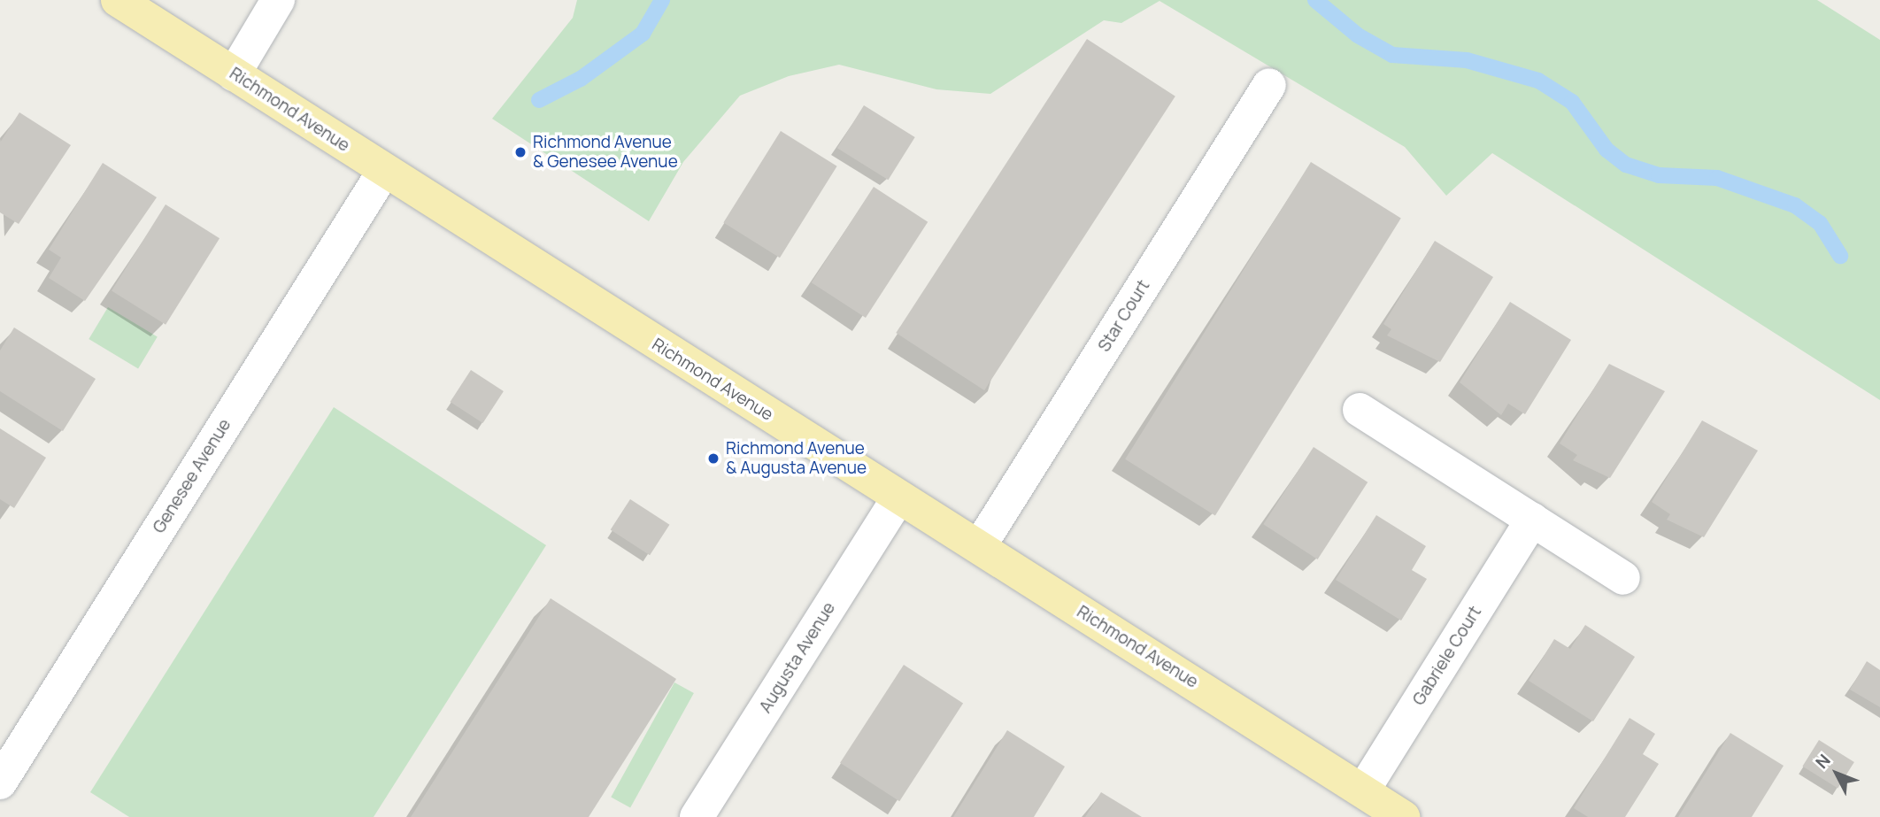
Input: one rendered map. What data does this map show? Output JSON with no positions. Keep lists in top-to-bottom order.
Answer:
{
  "streets": {
    "main road": ["Richmond Avenue"],
    "street": [
      "Star Court",
      "Genesee Avenue",
      "Gabriele Court",
      "Augusta Avenue"
    ]
  },
  "crossings": [
    ["Richmond Avenue", "Star Court"],
    ["Richmond Avenue", "Genesee Avenue"],
    ["Richmond Avenue", "Gabriele Court"],
    ["Richmond Avenue", "Augusta Avenue"]
  ],
  "places": ["Richmond Avenue & Genesee Avenue", "Richmond Avenue & Augusta Avenue"],
  "north": "top left"
}
